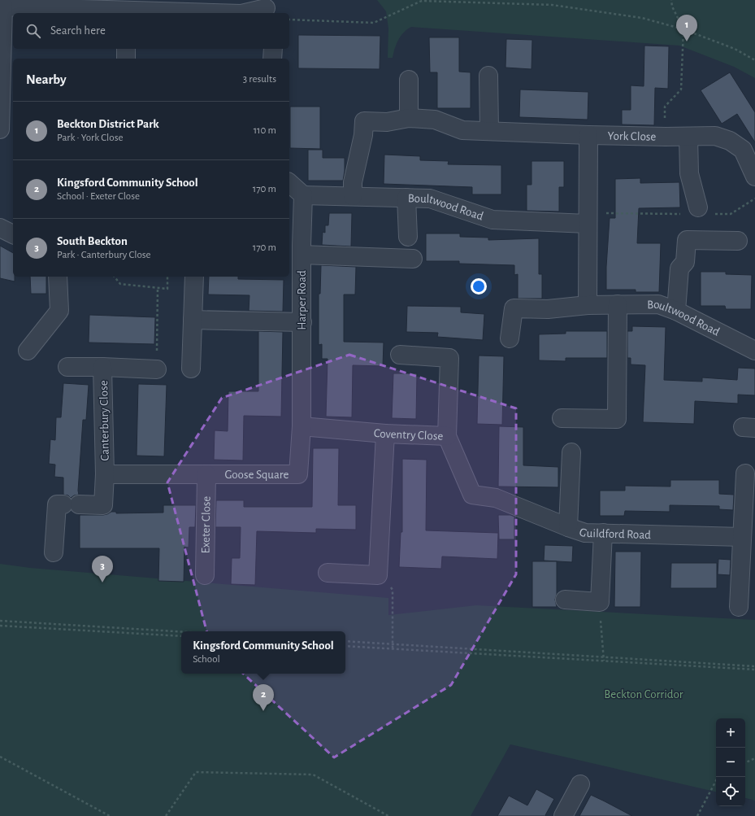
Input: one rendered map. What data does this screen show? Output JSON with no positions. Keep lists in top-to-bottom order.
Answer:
{
  "streets": {
    "street": [
      "York Close",
      "Boultwood Road",
      "Harper Road",
      "Canterbury Close",
      "Coventry Close",
      "Goose Square",
      "Exeter Close",
      "Guildford Road"
    ]
  },
  "crossings": [
    ["York Close", "Boultwood Road"],
    ["Boultwood Road", "Harper Road"],
    ["Harper Road", "Coventry Close"],
    ["Harper Road", "Goose Square"],
    ["Canterbury Close", "Goose Square"],
    ["Canterbury Close", "Exeter Close"],
    ["Coventry Close", "Goose Square"],
    ["Coventry Close", "Guildford Road"],
    ["Goose Square", "Exeter Close"]
  ],
  "parks": ["Beckton Corridor"],
  "page": {
    "search": "Search here",
    "pins": ["1", "3", "2"],
    "heading": ["Nearby", "3 results"],
    "list": [
      {
        "mark": "1",
        "name": "Beckton District Park",
        "note": "Park · York Close",
        "value": "110 m"
      },
      {
        "mark": "2",
        "name": "Kingsford Community School",
        "note": "School · Exeter Close",
        "value": "170 m"
      },
      {
        "mark": "3",
        "name": "South Beckton",
        "note": "Park · Canterbury Close",
        "value": "170 m"
      }
    ],
    "popup": ["Kingsford Community School", "School"],
    "map_buttons": ["+", "−"]
  }
}
